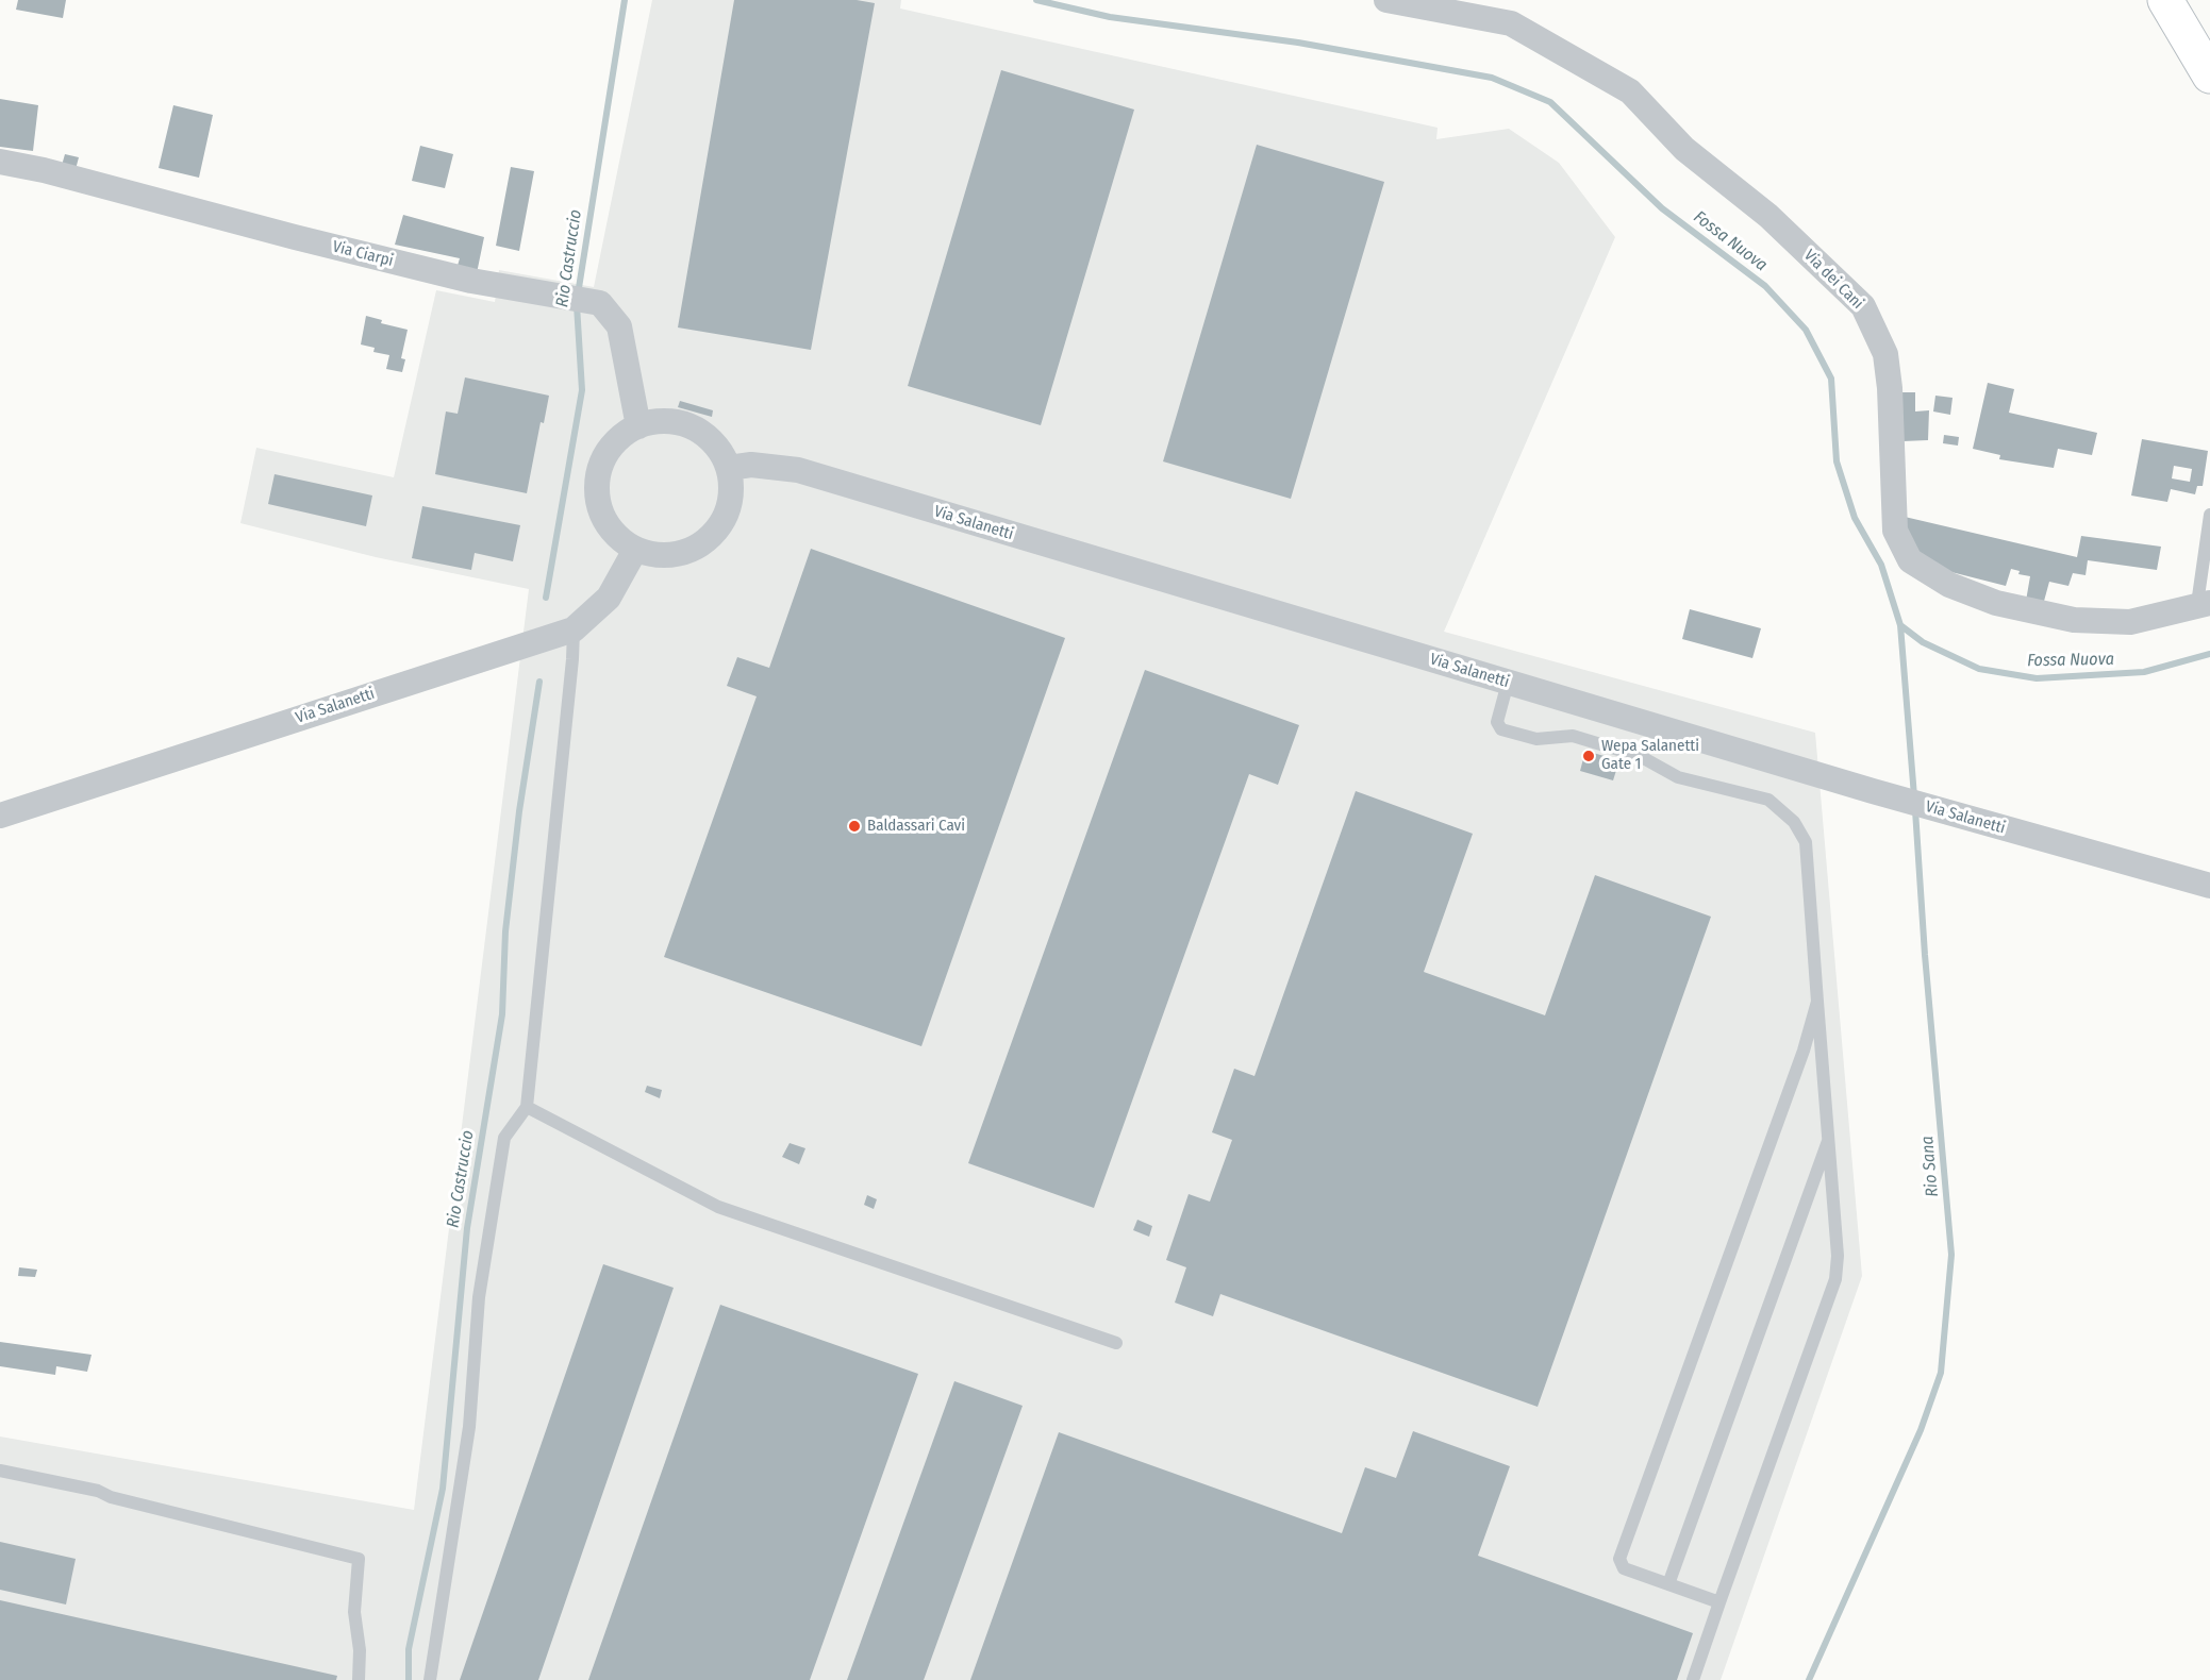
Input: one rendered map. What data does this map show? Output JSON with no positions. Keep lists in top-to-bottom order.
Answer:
{
  "streets": {
    "street": ["Via Ciarpi", "Via dei Cani", "Via Salanetti"]
  },
  "crossings": [
    ["Via Ciarpi", "Via Salanetti"]
  ],
  "water": ["Fossa Nuova", "Rio Castruccio", "Rio Sana"],
  "places": ["Wepa Salanetti Gate 1", "Baldassari Cavi"]
}
